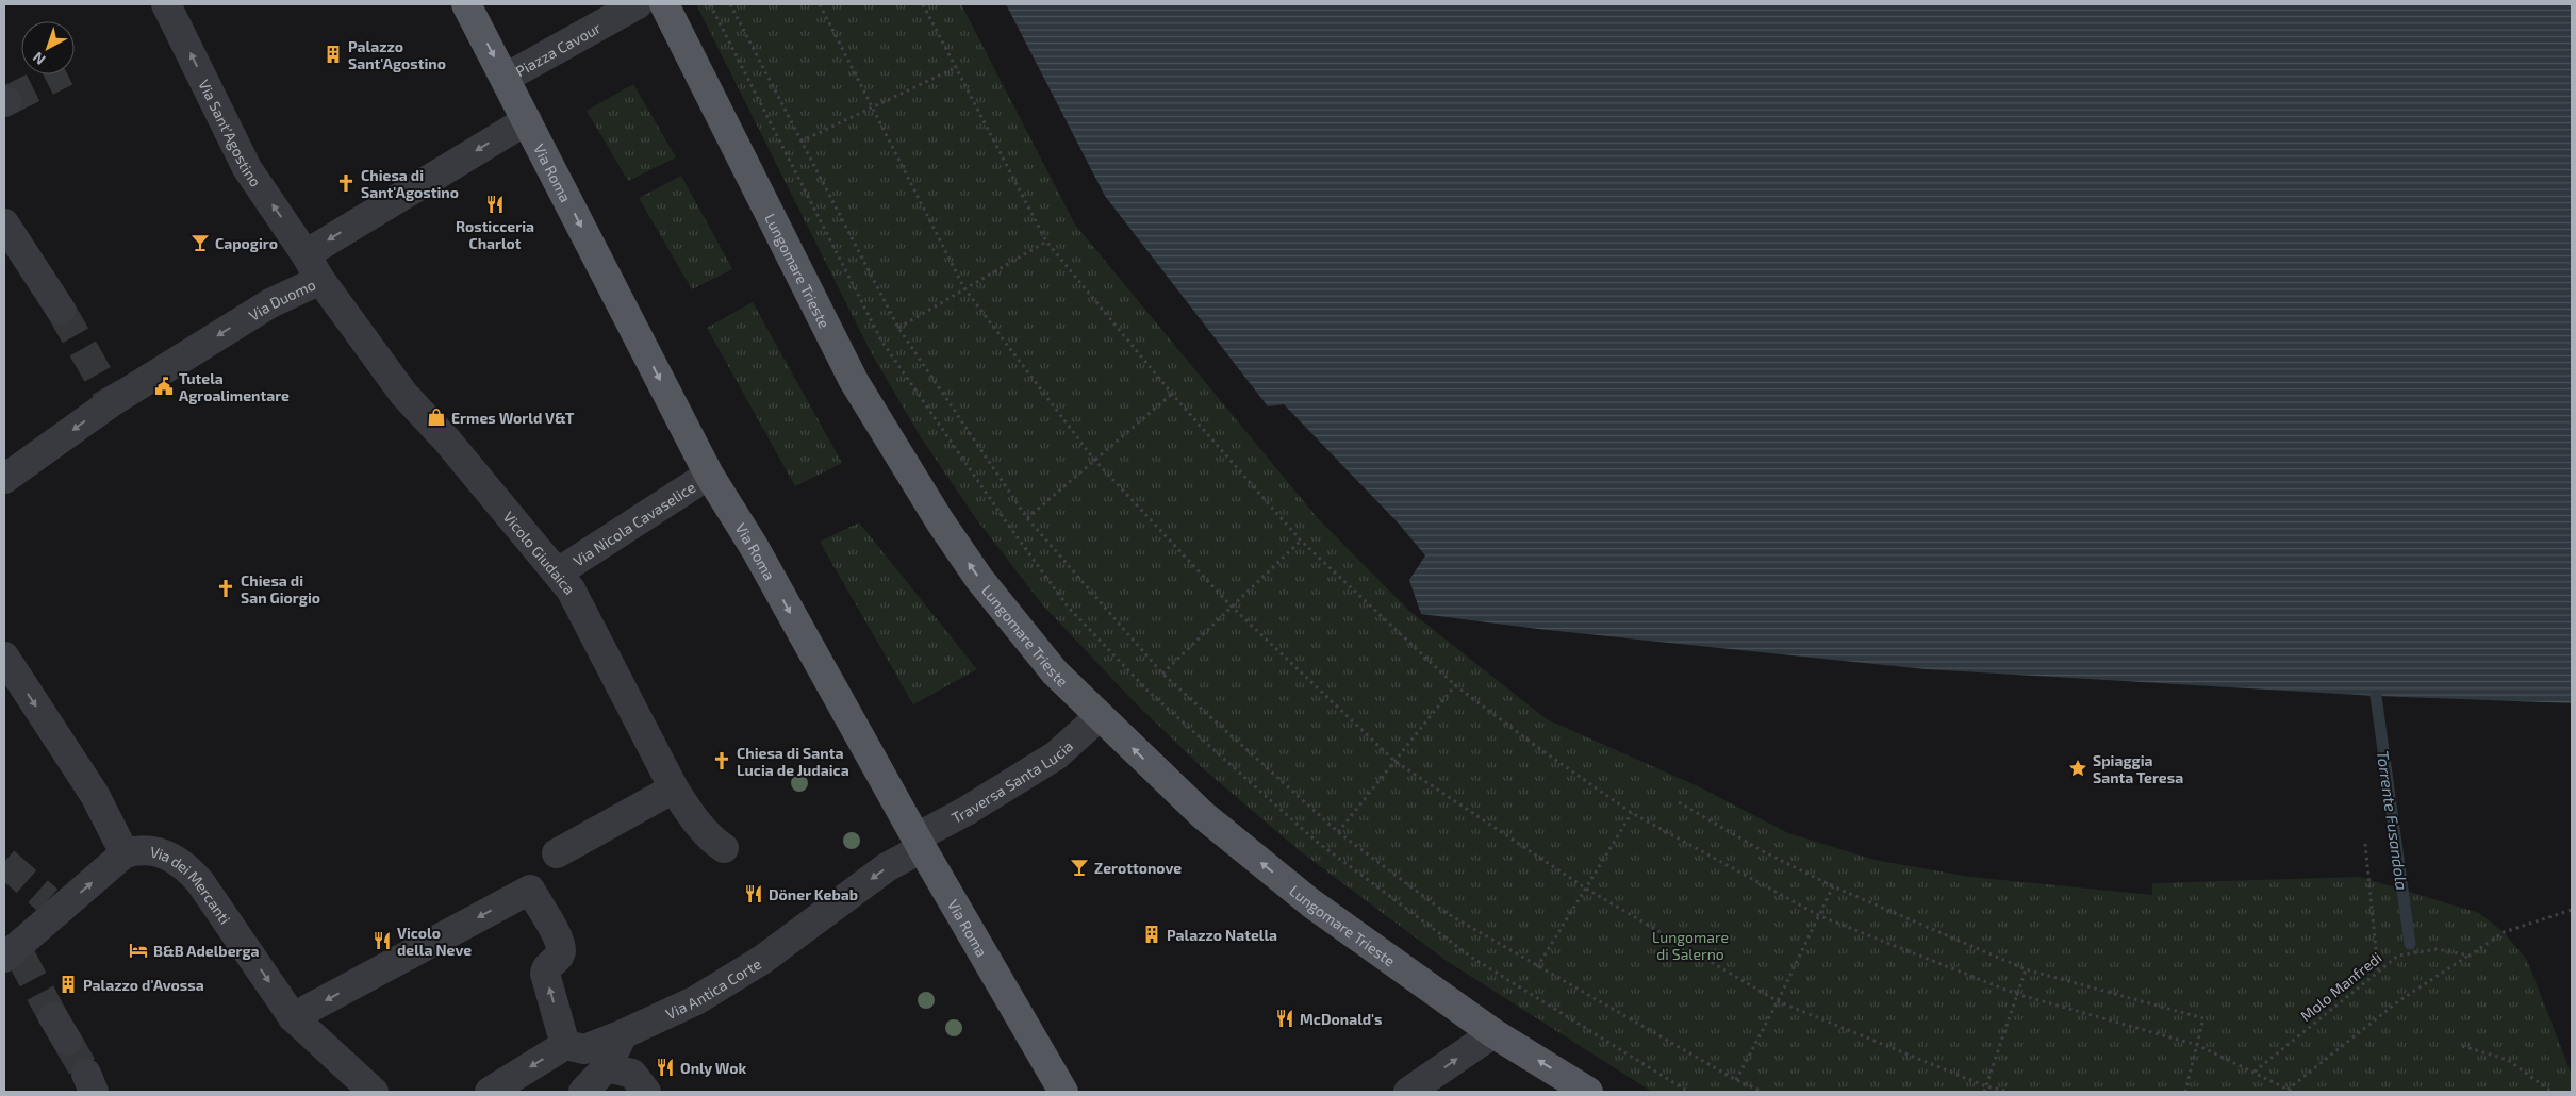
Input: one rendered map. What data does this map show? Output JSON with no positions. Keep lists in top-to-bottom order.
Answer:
{
  "streets": {
    "main road": ["Via Roma", "Lungomare Trieste"],
    "street": [
      "Piazza Cavour",
      "Via Sant'Agostino",
      "Via Duomo",
      "Via Nicola Cavaselice",
      "Vicolo Giudaica",
      "Traversa Santa Lucia",
      "Via dei Mercanti",
      "Via Antica Corte"
    ],
    "path": ["Molo Manfredi"]
  },
  "crossings": [
    ["Piazza Cavour", "Via Roma"],
    ["Via Sant'Agostino", "Via Duomo"],
    ["Via Roma", "Via Duomo"],
    ["Via Roma", "Via Nicola Cavaselice"],
    ["Via Roma", "Traversa Santa Lucia"],
    ["Via Roma", "Via Antica Corte"],
    ["Lungomare Trieste", "Traversa Santa Lucia"],
    ["Via Duomo", "Vicolo Giudaica"],
    ["Via Nicola Cavaselice", "Vicolo Giudaica"],
    ["Traversa Santa Lucia", "Via Antica Corte"]
  ],
  "one_way": [
    "Via Roma",
    "Lungomare Trieste",
    "Via Duomo",
    "Via dei Mercanti"
  ],
  "water": ["Torrente Fusandola"],
  "parks": ["Lungomare di Salerno"],
  "places": {
    "building": ["Palazzo Sant'Agostino", "Palazzo Natella", "Palazzo d'Avossa"],
    "church": ["Chiesa di Sant'Agostino", "Chiesa di San Giorgio", "Chiesa di Santa Lucia de Judaica"],
    "restaurant": [
      "Rosticceria Charlot",
      "Döner Kebab",
      "Vicolo della Neve",
      "McDonald's",
      "Only Wok"
    ],
    "bar": ["Capogiro", "Zerottonove"],
    "public building": ["Tutela Agroalimentare"],
    "shop": ["Ermes World V&T"],
    "place": ["Spiaggia Santa Teresa"],
    "hotel": ["B&B Adelberga"]
  },
  "north": "bottom left"
}
